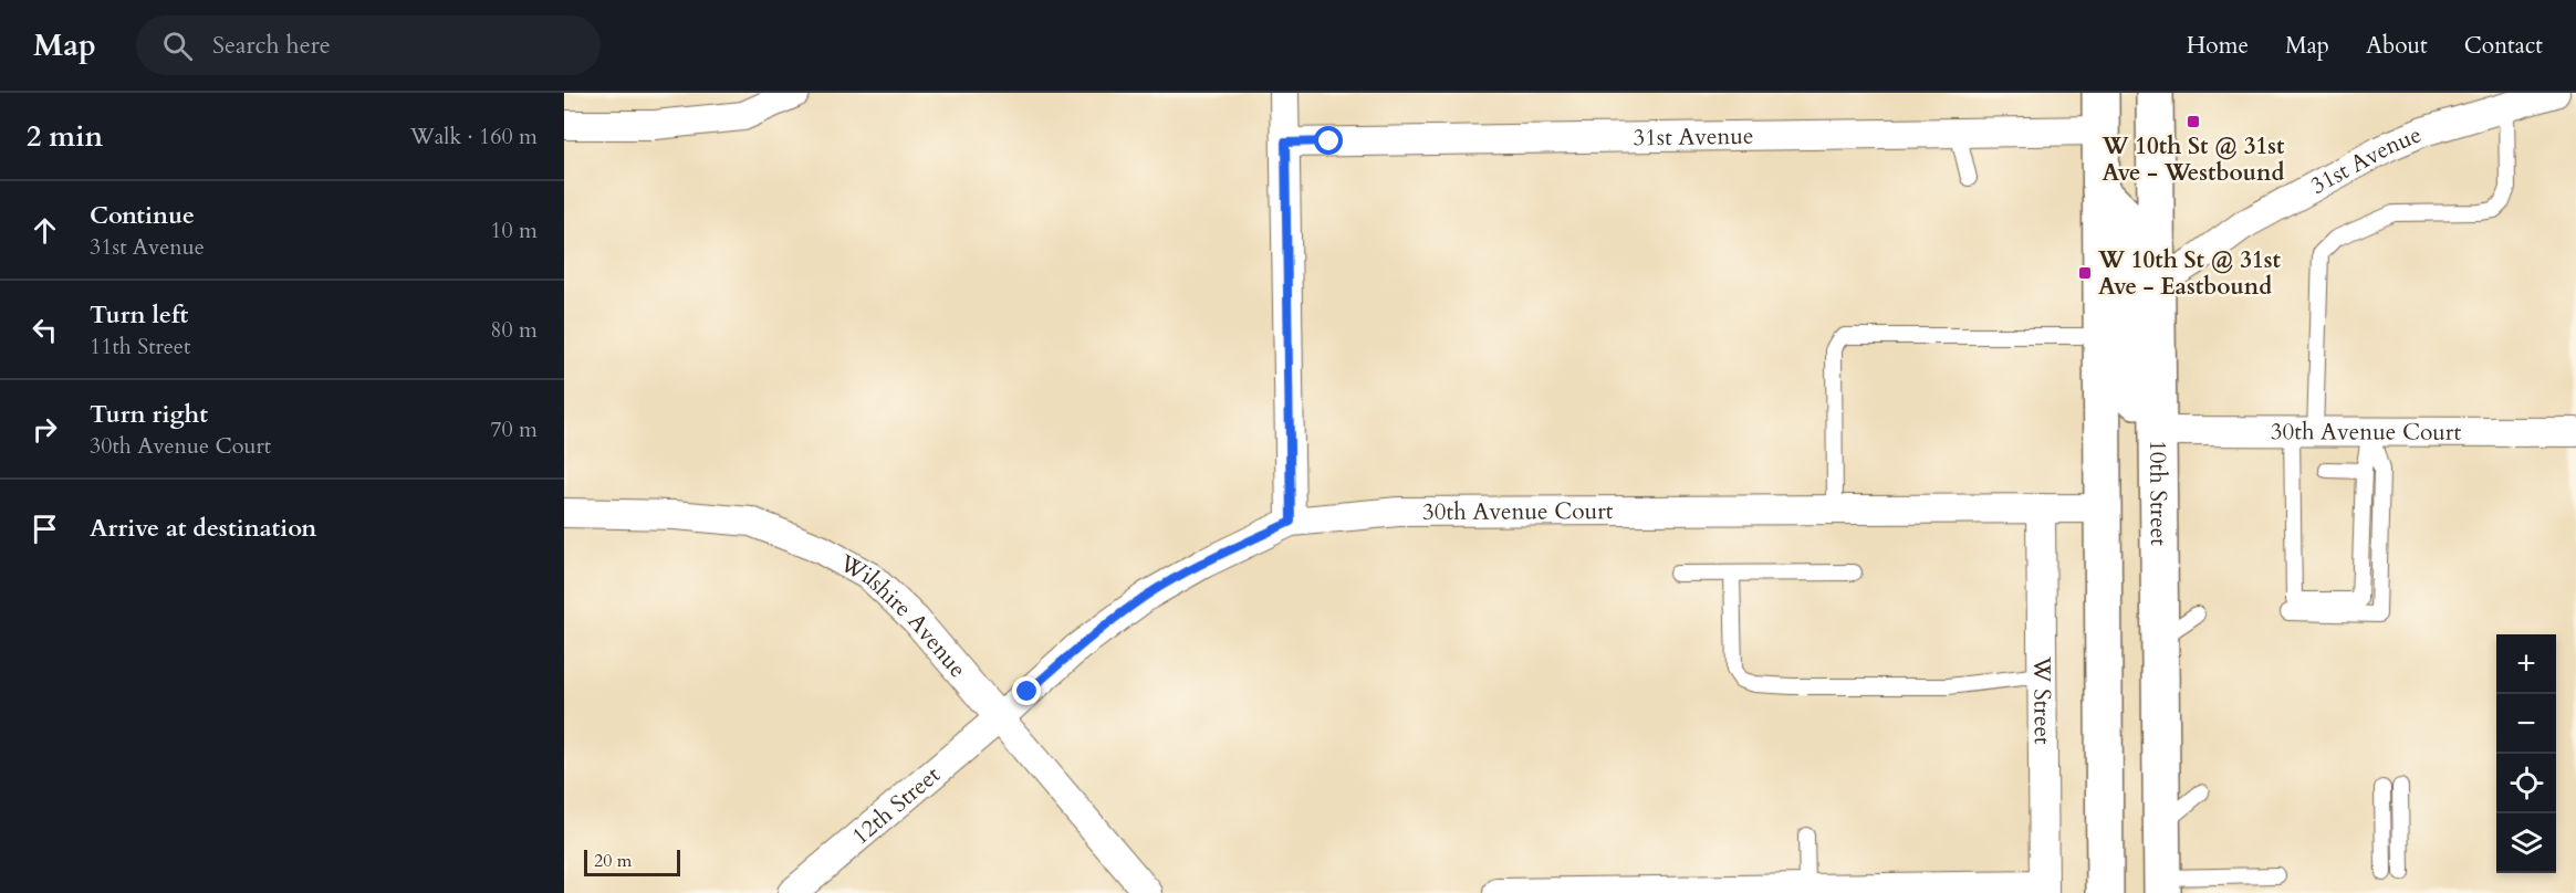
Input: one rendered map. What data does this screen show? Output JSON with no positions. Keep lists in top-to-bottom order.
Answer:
{
  "streets": {
    "main road": ["10th Street"],
    "street": [
      "31st Avenue",
      "30th Avenue Court",
      "Wilshire Avenue",
      "W Street",
      "12th Street"
    ]
  },
  "crossings": [
    ["31st Avenue", "10th Street"],
    ["30th Avenue Court", "10th Street"],
    ["30th Avenue Court", "Wilshire Avenue"],
    ["30th Avenue Court", "W Street"],
    ["30th Avenue Court", "12th Street"],
    ["Wilshire Avenue", "12th Street"]
  ],
  "places": {
    "transit": ["W 10th St @ 31st Ave - Westbound", "W 10th St @ 31st Ave - Eastbound"]
  },
  "scale_bar": "20 m",
  "page": {
    "header": "Map",
    "search": "Search here",
    "nav": [
      "Home",
      "Map",
      "About",
      "Contact"
    ],
    "heading": ["2 min", "Walk · 160 m"],
    "list": [
      ["Continue", "31st Avenue", "10 m"],
      ["Turn left", "11th Street", "80 m"],
      ["Turn right", "30th Avenue Court", "70 m"],
      "Arrive at destination"
    ],
    "map_buttons": ["+", "−"],
    "scale": "20 m"
  }
}
